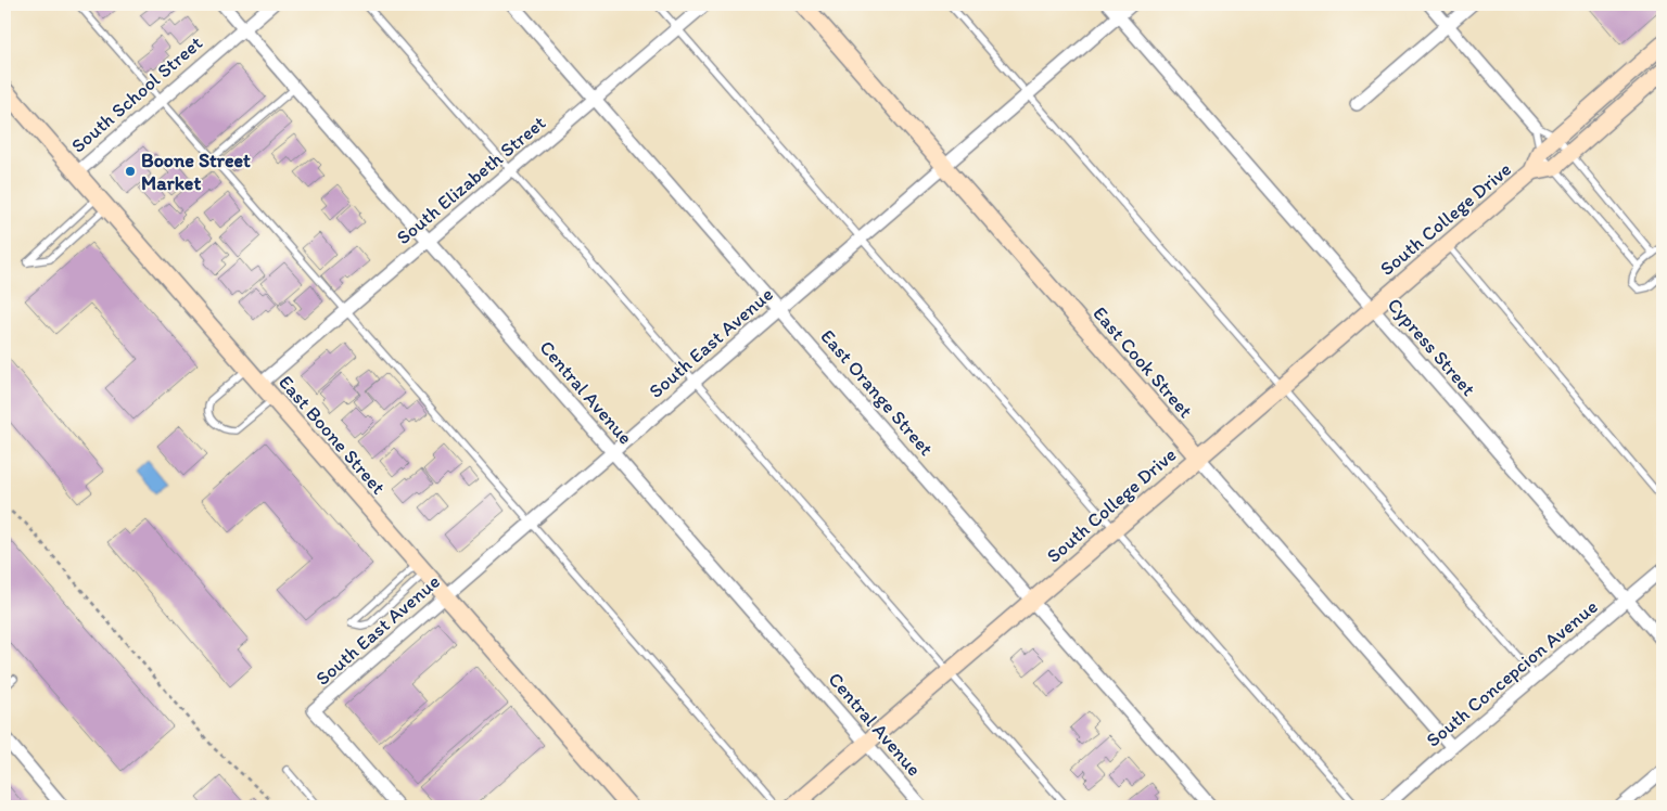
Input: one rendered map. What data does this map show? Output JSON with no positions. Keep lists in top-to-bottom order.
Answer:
{
  "streets": {
    "street": [
      "South School Street",
      "South Elizabeth Street",
      "South College Drive",
      "South East Avenue",
      "Cypress Street",
      "East Cook Street",
      "Central Avenue",
      "East Orange Street",
      "East Boone Street",
      "South Concepcion Avenue"
    ]
  },
  "crossings": [
    ["South School Street", "Central Avenue"],
    ["South School Street", "East Boone Street"],
    ["South Elizabeth Street", "Central Avenue"],
    ["South Elizabeth Street", "East Orange Street"],
    ["South Elizabeth Street", "East Boone Street"],
    ["South College Drive", "Cypress Street"],
    ["South College Drive", "East Cook Street"],
    ["South College Drive", "Central Avenue"],
    ["South College Drive", "East Orange Street"],
    ["South East Avenue", "Cypress Street"],
    ["South East Avenue", "East Cook Street"],
    ["South East Avenue", "Central Avenue"],
    ["South East Avenue", "East Orange Street"],
    ["South East Avenue", "East Boone Street"],
    ["Cypress Street", "South Concepcion Avenue"],
    ["East Cook Street", "South Concepcion Avenue"]
  ],
  "places": ["Boone Street Market"]
}
